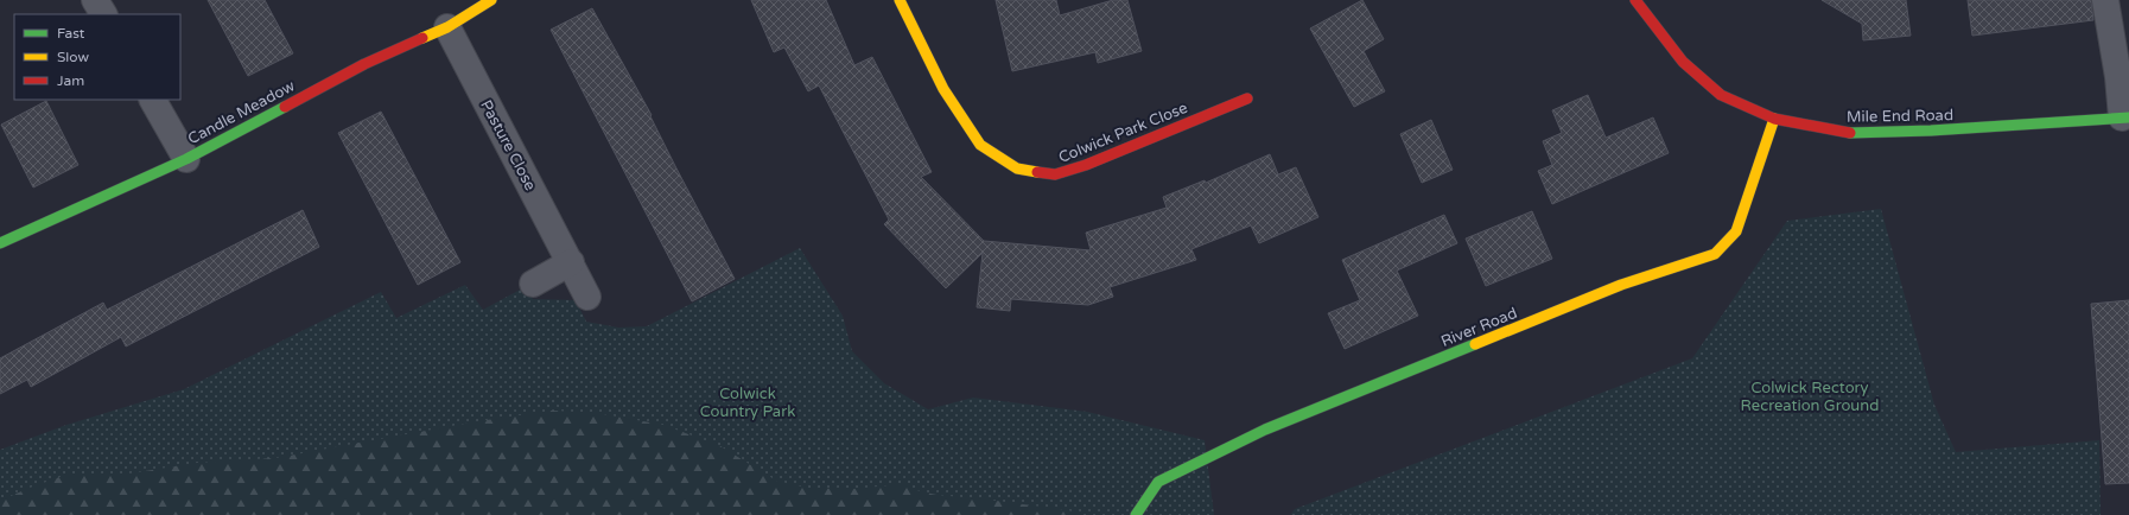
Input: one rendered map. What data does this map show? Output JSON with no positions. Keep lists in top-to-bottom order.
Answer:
{
  "streets": {
    "street": [
      "Candle Meadow",
      "Mile End Road",
      "Colwick Park Close",
      "Pasture Close",
      "River Road"
    ]
  },
  "crossings": [
    ["Candle Meadow", "Pasture Close"],
    ["Mile End Road", "River Road"]
  ],
  "parks": ["Colwick Rectory Recreation Ground", "Colwick Country Park"],
  "legend": ["Fast", "Slow", "Jam"]
}
